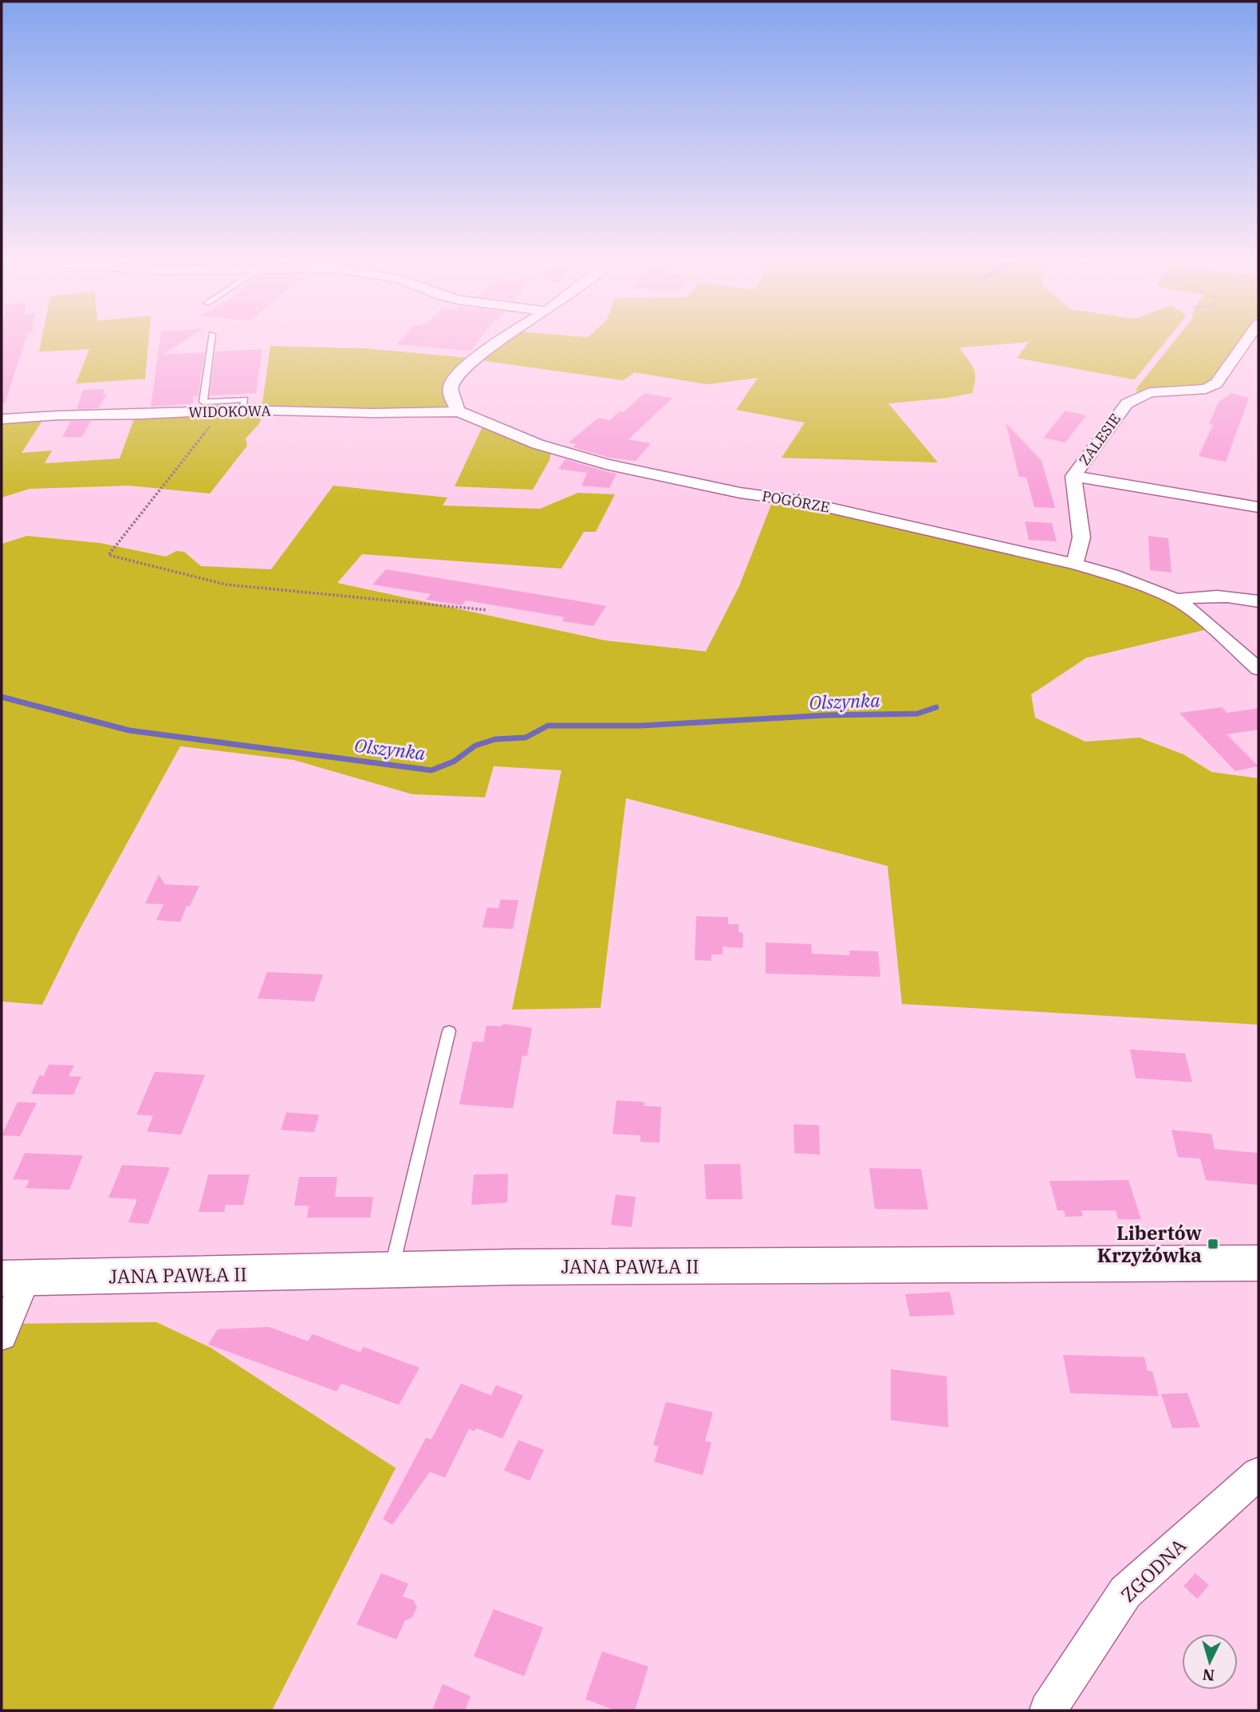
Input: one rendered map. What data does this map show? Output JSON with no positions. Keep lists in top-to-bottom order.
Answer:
{
  "streets": {
    "street": [
      "WIDOKOWA",
      "ZALESIE",
      "POGÓRZE",
      "JANA PAWŁA II",
      "ZGODNA"
    ]
  },
  "crossings": [
    ["WIDOKOWA", "POGÓRZE"],
    ["ZALESIE", "POGÓRZE"]
  ],
  "water": ["Olszynka"],
  "places": {
    "transit": ["Libertów Krzyżówka"]
  },
  "north": "bottom"
}
